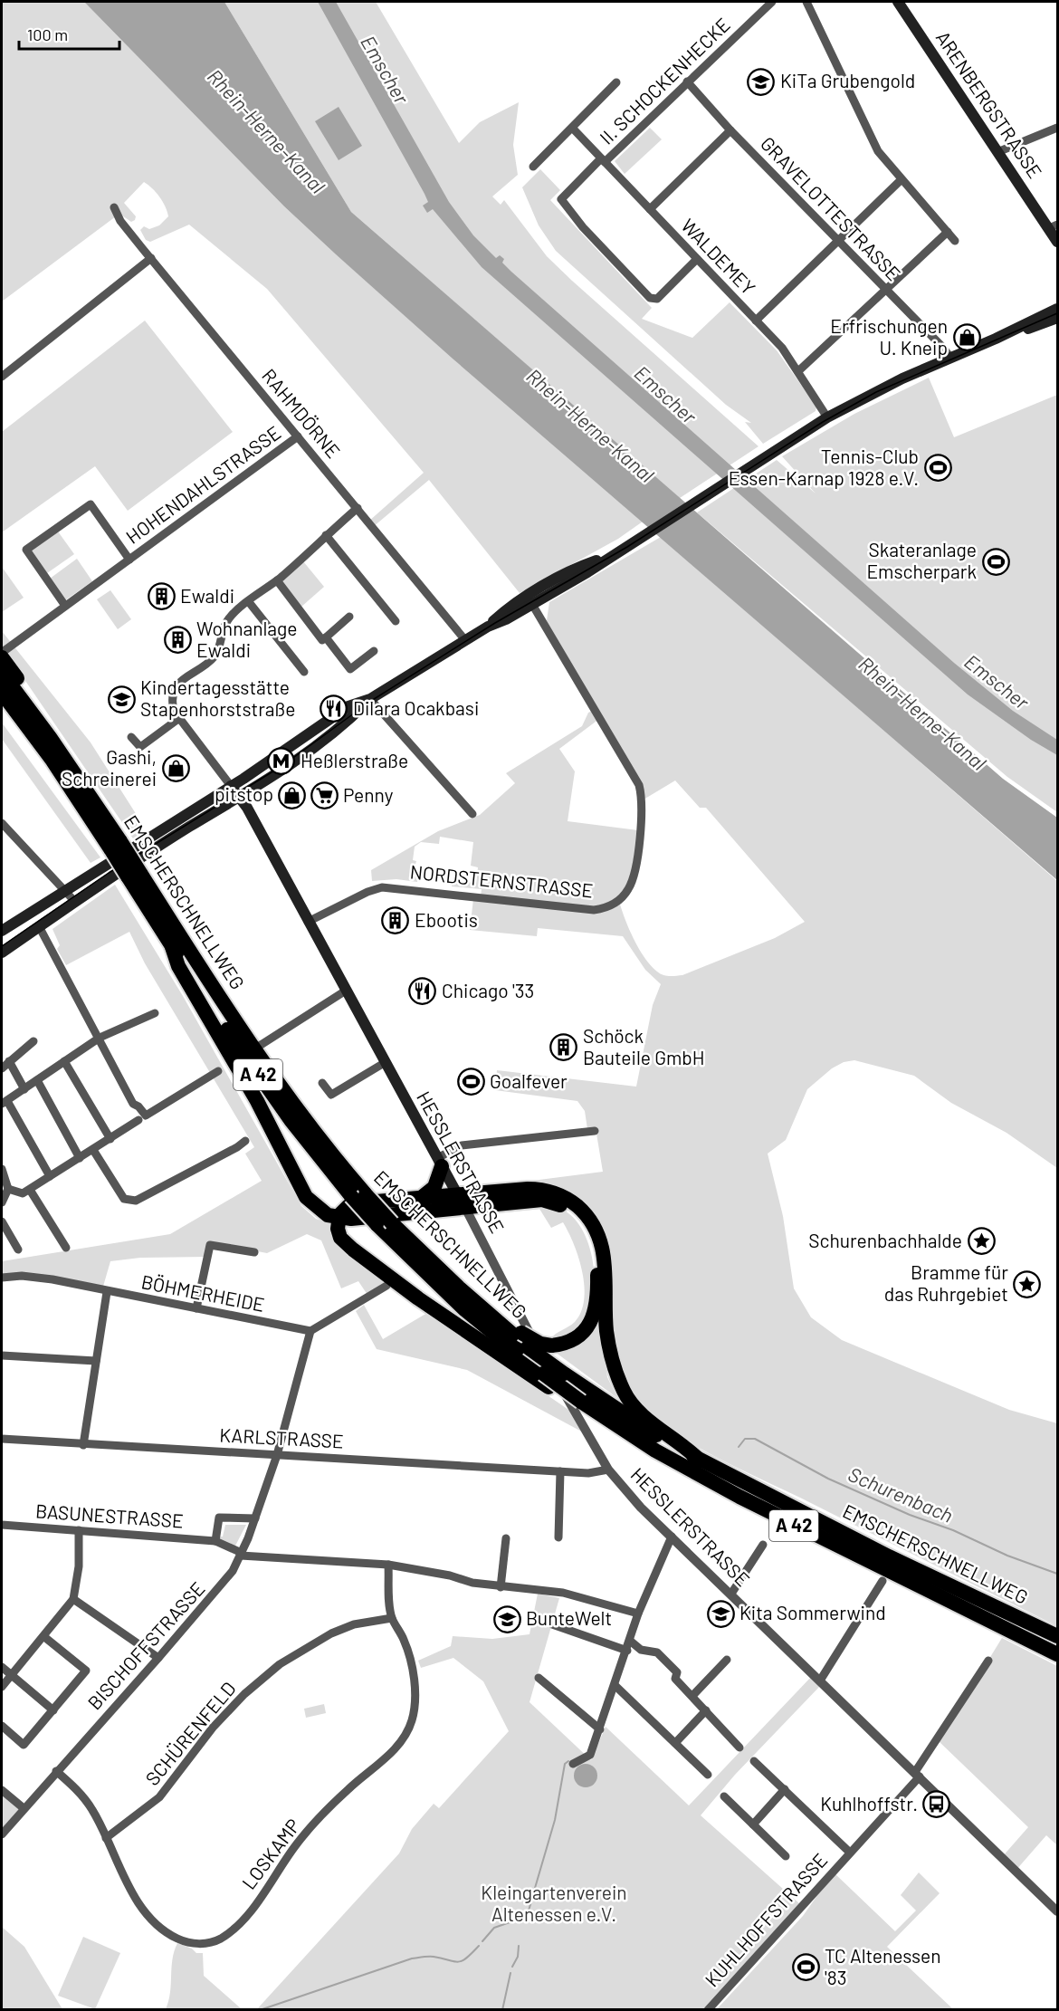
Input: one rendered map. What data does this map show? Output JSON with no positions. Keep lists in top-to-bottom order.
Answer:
{
  "streets": {
    "highway": ["EMSCHERSCHNELLWEG", "A 42"],
    "main road": ["ARENBERGSTRASSE", "HESSLERSTRASSE"],
    "street": [
      "II. SCHOCKENHECKE",
      "GRAVELOTTESTRASSE",
      "WALDEMEY",
      "RAHMDÖRNE",
      "HOHENDAHLSTRASSE",
      "NORDSTERNSTRASSE",
      "BÖHMERHEIDE",
      "KARLSTRASSE",
      "BASUNESTRASSE",
      "BISCHOFFSTRASSE",
      "SCHÜRENFELD",
      "LOSKAMP",
      "KUHLHOFFSTRASSE"
    ]
  },
  "crossings": [
    ["II. SCHOCKENHECKE", "GRAVELOTTESTRASSE"],
    ["II. SCHOCKENHECKE", "WALDEMEY"],
    ["RAHMDÖRNE", "HOHENDAHLSTRASSE"],
    ["NORDSTERNSTRASSE", "HESSLERSTRASSE"],
    ["HESSLERSTRASSE", "KARLSTRASSE"],
    ["HESSLERSTRASSE", "KUHLHOFFSTRASSE"],
    ["BÖHMERHEIDE", "BISCHOFFSTRASSE"],
    ["KARLSTRASSE", "BISCHOFFSTRASSE"],
    ["BASUNESTRASSE", "BISCHOFFSTRASSE"],
    ["BASUNESTRASSE", "LOSKAMP"],
    ["BISCHOFFSTRASSE", "LOSKAMP"],
    ["SCHÜRENFELD", "LOSKAMP"]
  ],
  "water": ["Emscher", "Rhein-Herne-Kanal", "Schurenbach"],
  "parks": ["Kleingartenverein Altenessen e.V."],
  "places": {
    "school or university": [
      "KiTa Grubengold",
      "Kindertagesstätte Stapenhorststraße",
      "Kita Sommerwind",
      "BunteWelt"
    ],
    "shop": ["Erfrischungen U. Kneip", "Gashi, Schreinerei", "pitstop"],
    "sports": [
      "Tennis-Club Essen-Karnap 1928 e.V.",
      "Skateranlage Emscherpark",
      "Goalfever",
      "TC Altenessen '83"
    ],
    "building": [
      "Ewaldi",
      "Wohnanlage Ewaldi",
      "Ebootis",
      "Schöck Bauteile GmbH"
    ],
    "restaurant": ["Dilara Ocakbasi", "Chicago '33"],
    "metro station": ["Heßlerstraße"],
    "supermarket": ["Penny"],
    "place": ["Schurenbachhalde", "Bramme für das Ruhrgebiet"],
    "bus stop": ["Kuhlhoffstr."]
  },
  "scale_bar": "100 m"
}
